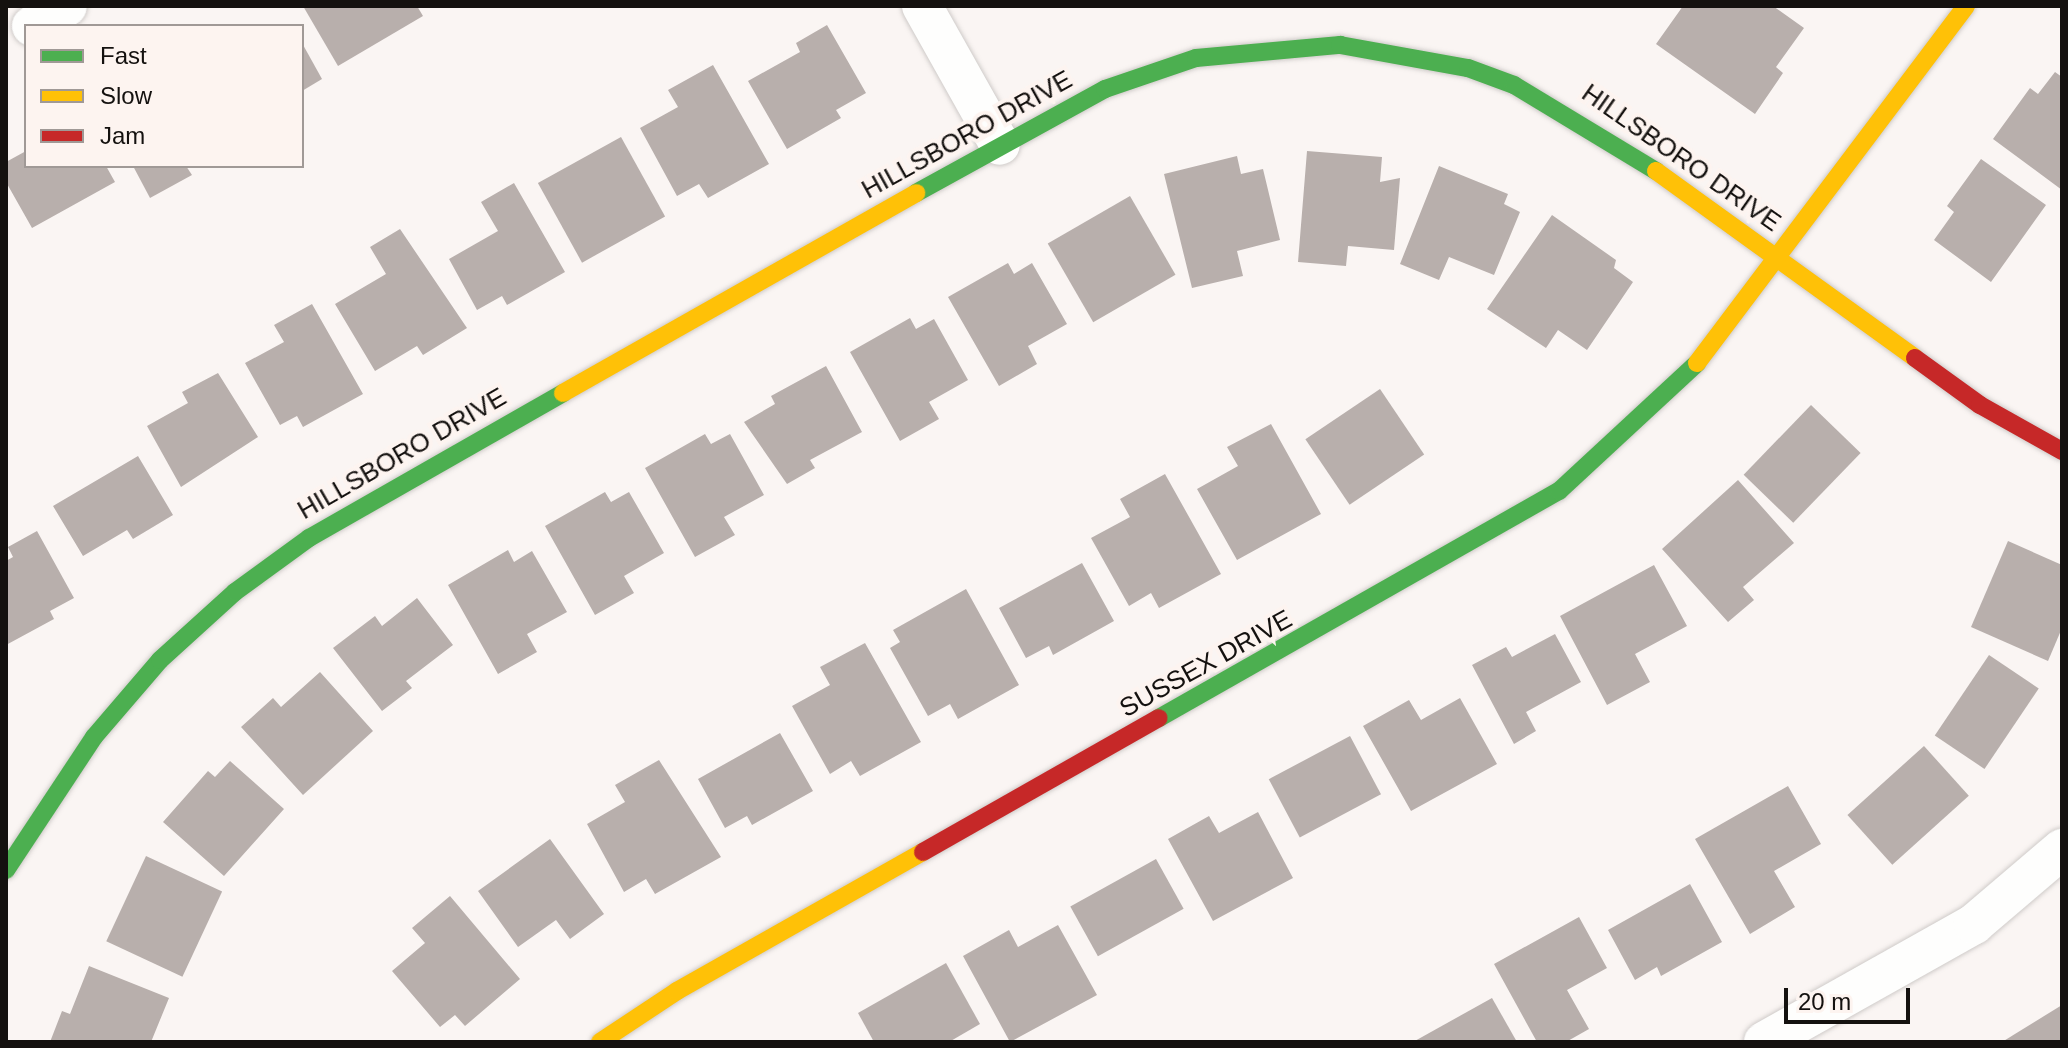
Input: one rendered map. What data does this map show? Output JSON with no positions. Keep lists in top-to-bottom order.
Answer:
{
  "streets": {
    "street": ["HILLSBORO DRIVE", "SUSSEX DRIVE"]
  },
  "crossings": [
    ["HILLSBORO DRIVE", "SUSSEX DRIVE"]
  ],
  "legend": ["Fast", "Slow", "Jam"],
  "scale_bar": "20 m"
}
